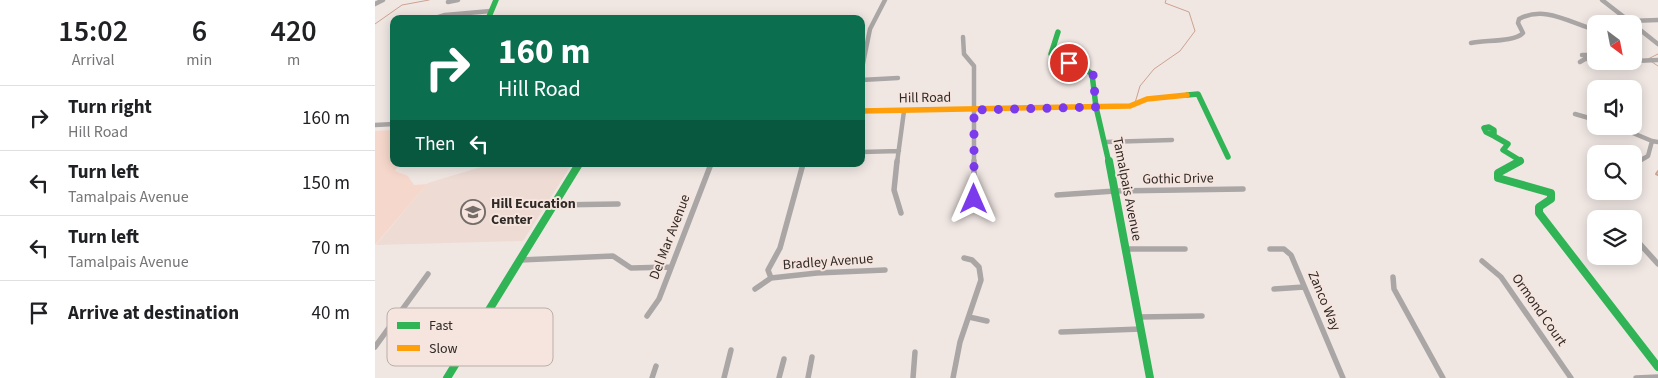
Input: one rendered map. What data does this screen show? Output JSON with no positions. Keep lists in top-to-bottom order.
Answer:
{
  "streets": {
    "street": [
      "Hill Road",
      "Gothic Drive",
      "Tamalpais Avenue",
      "Del Mar Avenue",
      "Bradley Avenue",
      "Zanco Way",
      "Ormond Court"
    ]
  },
  "crossings": [
    ["Hill Road", "Tamalpais Avenue"],
    ["Gothic Drive", "Tamalpais Avenue"]
  ],
  "places": {
    "school or university": ["Hill Ecucation Center"]
  },
  "legend": ["Fast", "Slow"],
  "north": "bottom right",
  "page": {
    "eta": [
      "15:02",
      "Arrival",
      "6",
      "min",
      "420",
      "m"
    ],
    "turn": ["160 m", "Hill Road"],
    "list": [
      {
        "name": "Turn right",
        "note": "Hill Road",
        "value": "160 m"
      },
      {
        "name": "Turn left",
        "note": "Tamalpais Avenue",
        "value": "150 m"
      },
      {
        "name": "Turn left",
        "note": "Tamalpais Avenue",
        "value": "70 m"
      },
      {
        "name": "Arrive at destination",
        "value": "40 m"
      }
    ],
    "then": "Then"
  }
}
